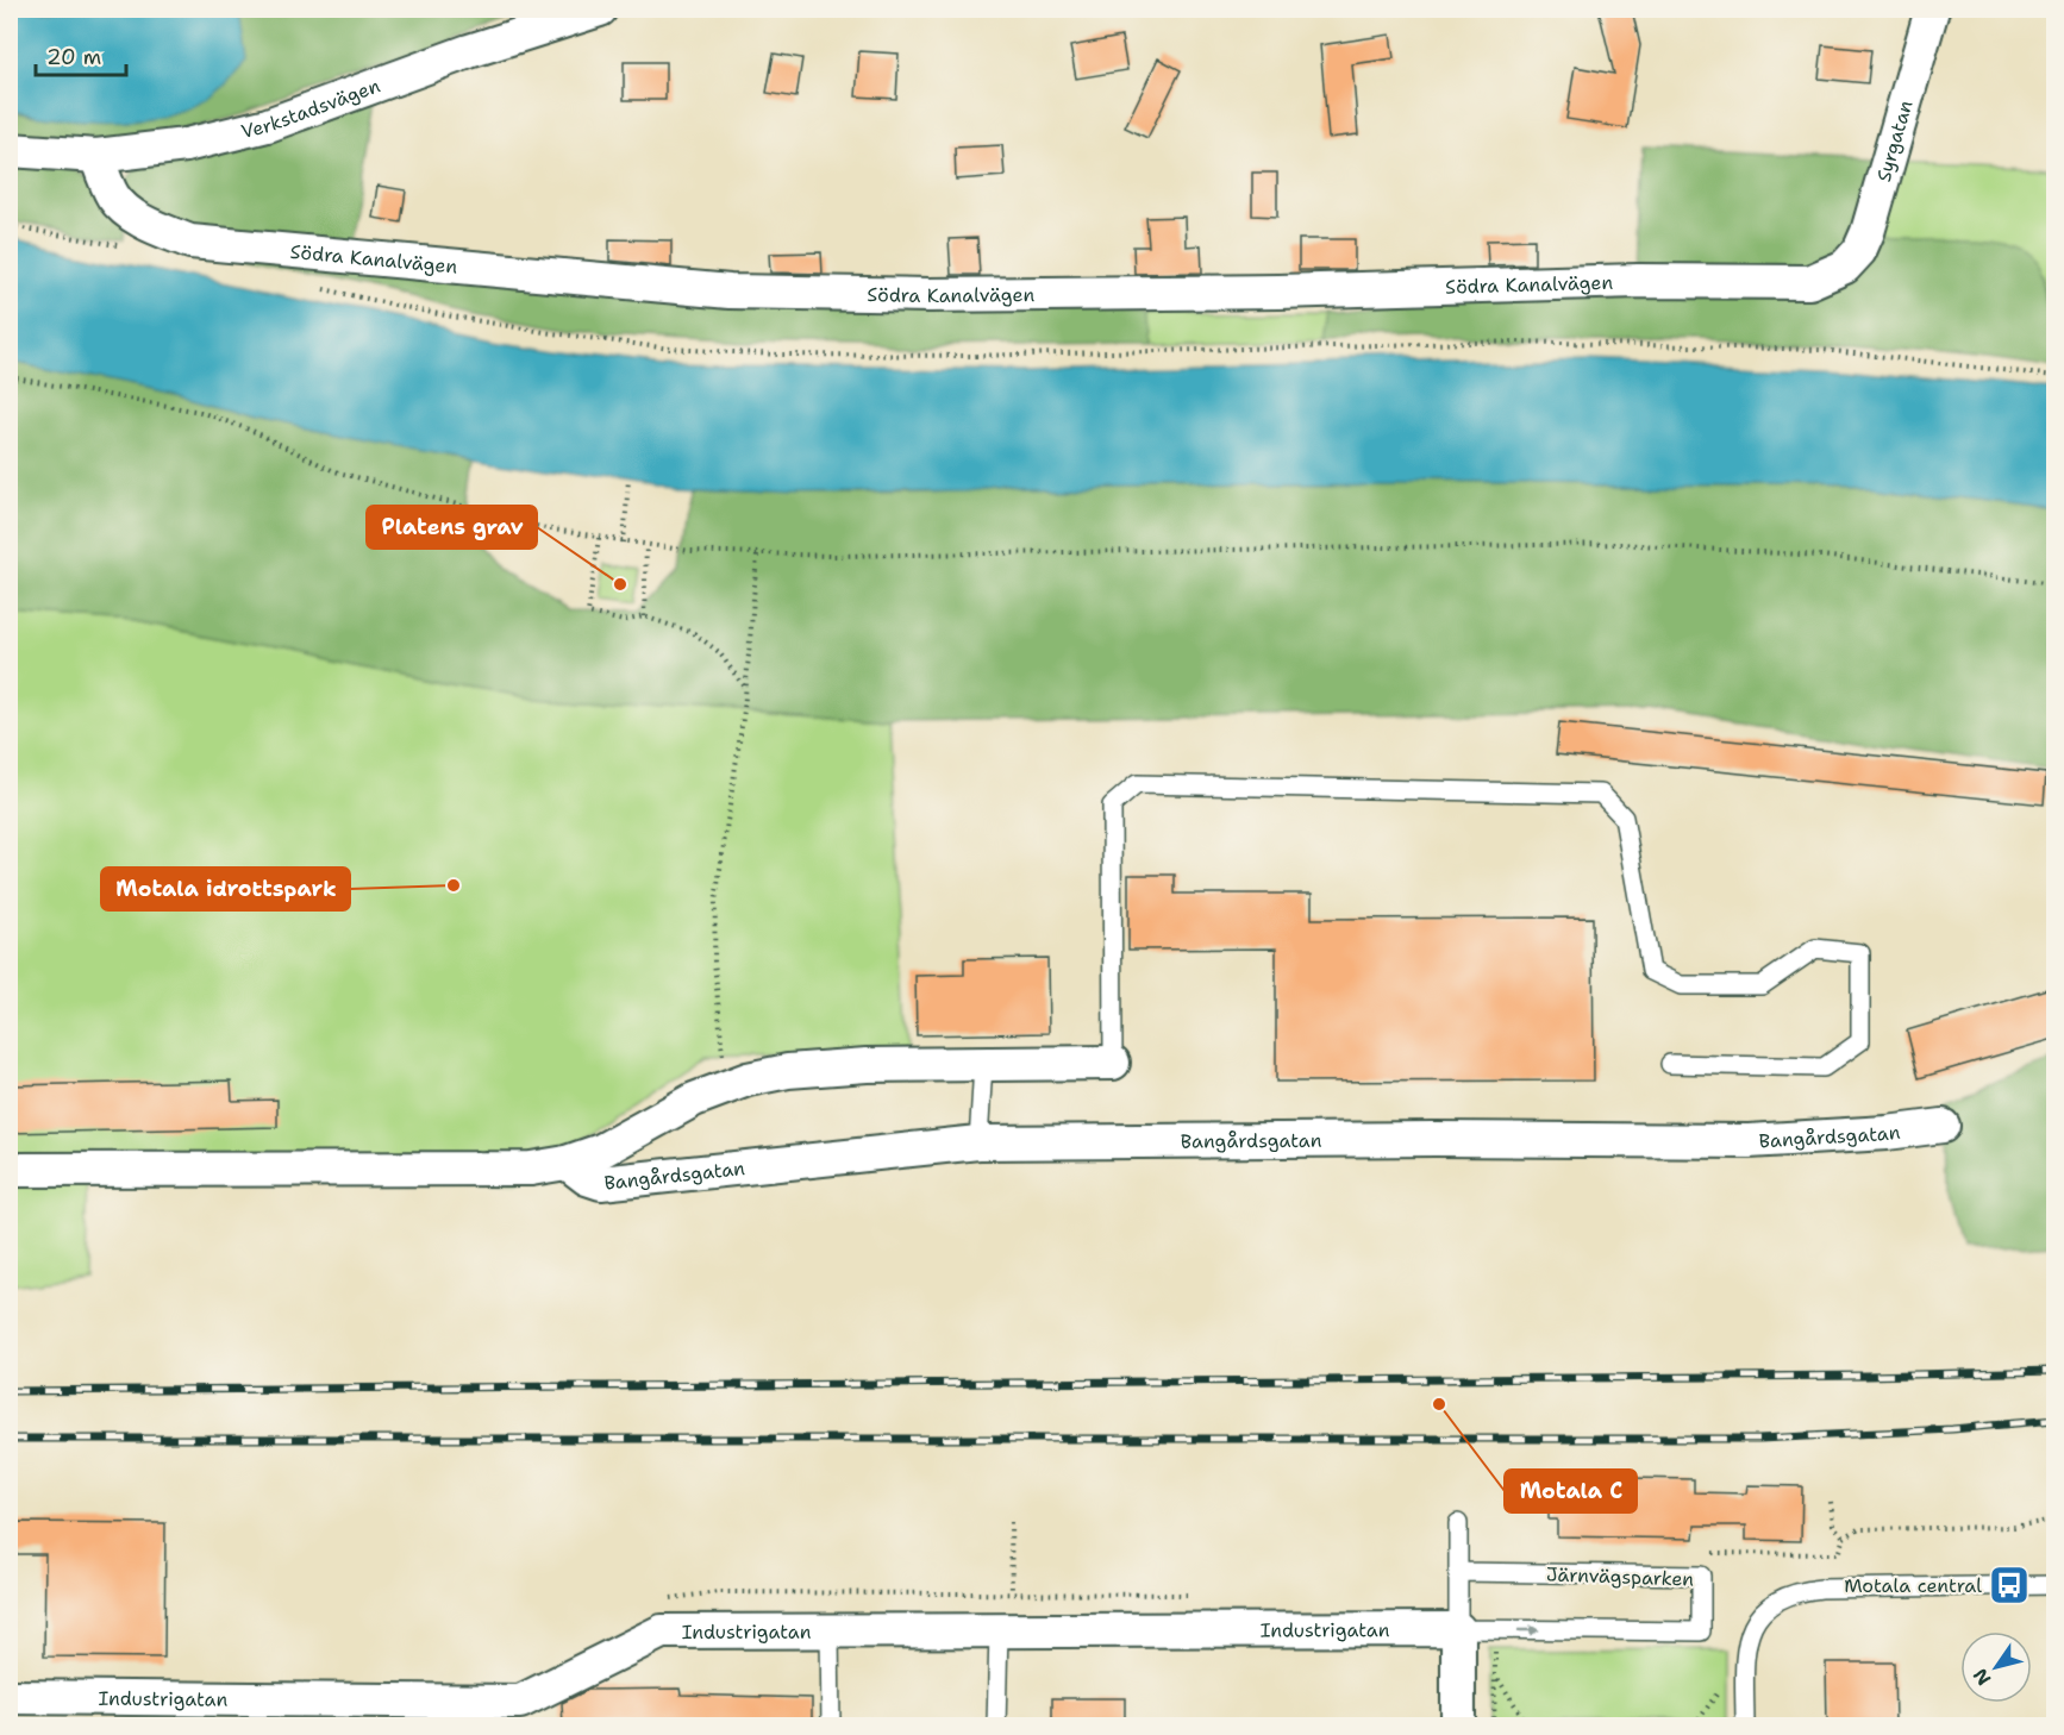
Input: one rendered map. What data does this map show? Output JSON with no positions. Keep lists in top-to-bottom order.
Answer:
{
  "streets": {
    "street": [
      "Verkstadsvägen",
      "Syrgatan",
      "Södra Kanalvägen",
      "Bangårdsgatan",
      "Industrigatan"
    ],
    "lane": ["Järnvägsparken"]
  },
  "crossings": [
    ["Verkstadsvägen", "Södra Kanalvägen"],
    ["Syrgatan", "Södra Kanalvägen"],
    ["Järnvägsparken", "Industrigatan"]
  ],
  "places": {
    "other": ["Platens grav", "Motala idrottspark", "Motala C"],
    "bus stop": ["Motala central"]
  },
  "scale_bar": "20 m",
  "north": "bottom left"
}
